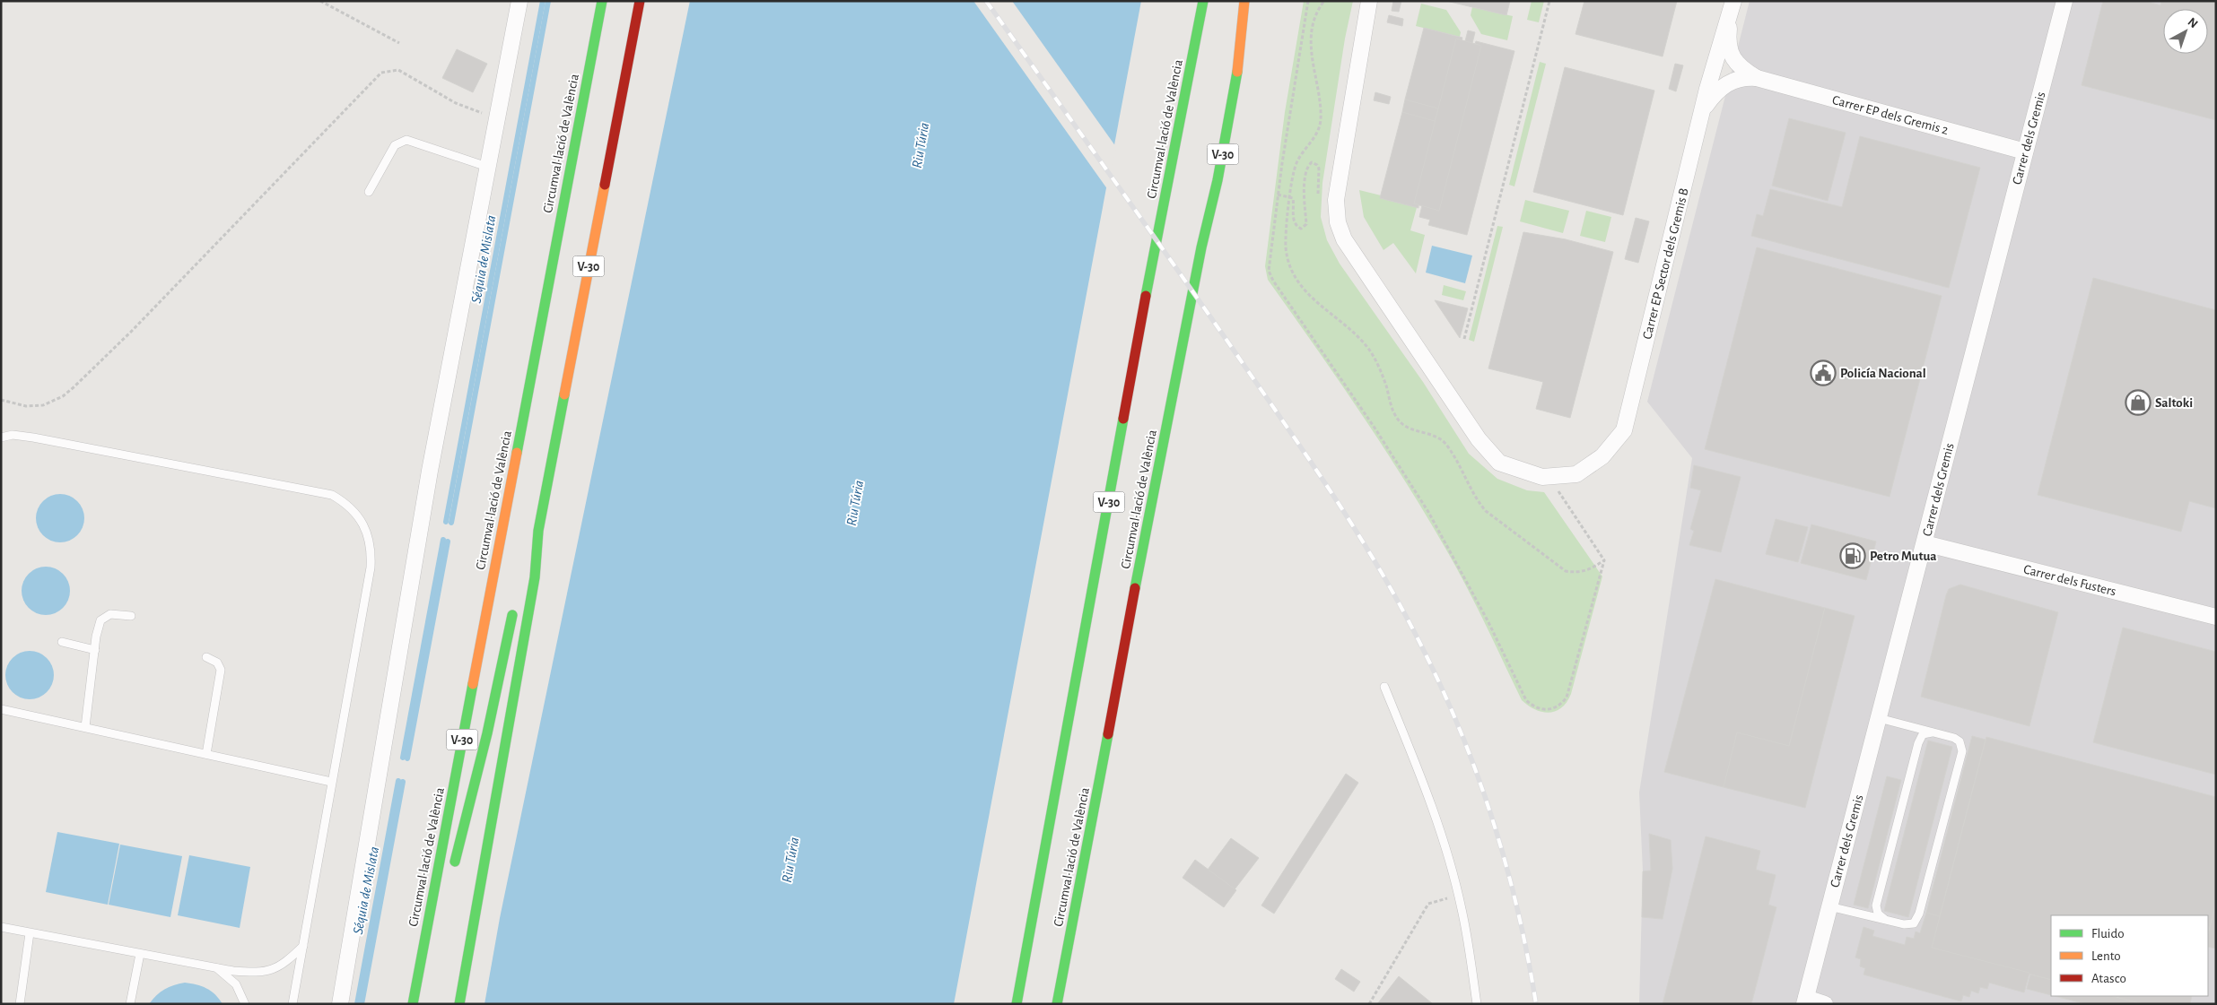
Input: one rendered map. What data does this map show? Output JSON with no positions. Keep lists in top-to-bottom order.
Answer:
{
  "streets": {
    "highway": ["Circumval·lació de València", "V-30"],
    "street": [
      "Carrer EP dels Gremis 2",
      "Carrer dels Gremis",
      "Carrer EP Sector dels Gremis B",
      "Carrer dels Fusters"
    ]
  },
  "crossings": [
    ["Carrer EP dels Gremis 2", "Carrer dels Gremis"],
    ["Carrer dels Gremis", "Carrer dels Fusters"]
  ],
  "water": ["Riu Túria", "Séquia de Mislata"],
  "places": {
    "public building": ["Policía Nacional"],
    "shop": ["Saltoki"],
    "fuel station": ["Petro Mutua"]
  },
  "legend": ["Fluido", "Lento", "Atasco"],
  "north": "top right"
}
